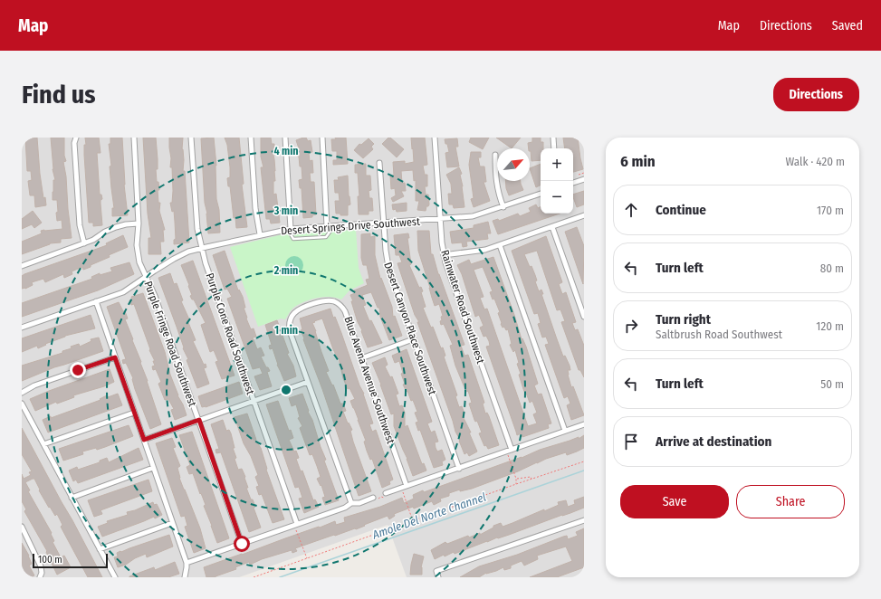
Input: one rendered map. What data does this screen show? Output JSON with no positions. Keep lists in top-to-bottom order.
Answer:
{
  "streets": {
    "street": [
      "Desert Springs Drive Southwest",
      "Rainwater Road Southwest",
      "Desert Canyon Place Southwest",
      "Purple Cone Road Southwest",
      "Purple Fringe Road Southwest",
      "Blue Avena Avenue Southwest"
    ]
  },
  "crossings": [
    ["Desert Springs Drive Southwest", "Rainwater Road Southwest"],
    ["Desert Springs Drive Southwest", "Desert Canyon Place Southwest"],
    ["Desert Springs Drive Southwest", "Purple Cone Road Southwest"],
    ["Desert Springs Drive Southwest", "Purple Fringe Road Southwest"]
  ],
  "water": ["Amole Del Norte Channel"],
  "scale_bar": "100 m",
  "north": "top right",
  "page": {
    "header": "Map",
    "nav": ["Map", "Directions", "Saved"],
    "buttons": [
      "Directions",
      ["Save", "Share"]
    ],
    "title": "Find us",
    "heading": ["6 min", "Walk · 420 m"],
    "map_buttons": ["+", "−"],
    "list": [
      ["Continue", "170 m"],
      ["Turn left", "80 m"],
      ["Turn right", "Saltbrush Road Southwest", "120 m"],
      ["Turn left", "50 m"],
      "Arrive at destination"
    ],
    "scale": "100 m"
  },
  "rings": [
    "4 min",
    "3 min",
    "2 min",
    "1 min"
  ]
}
